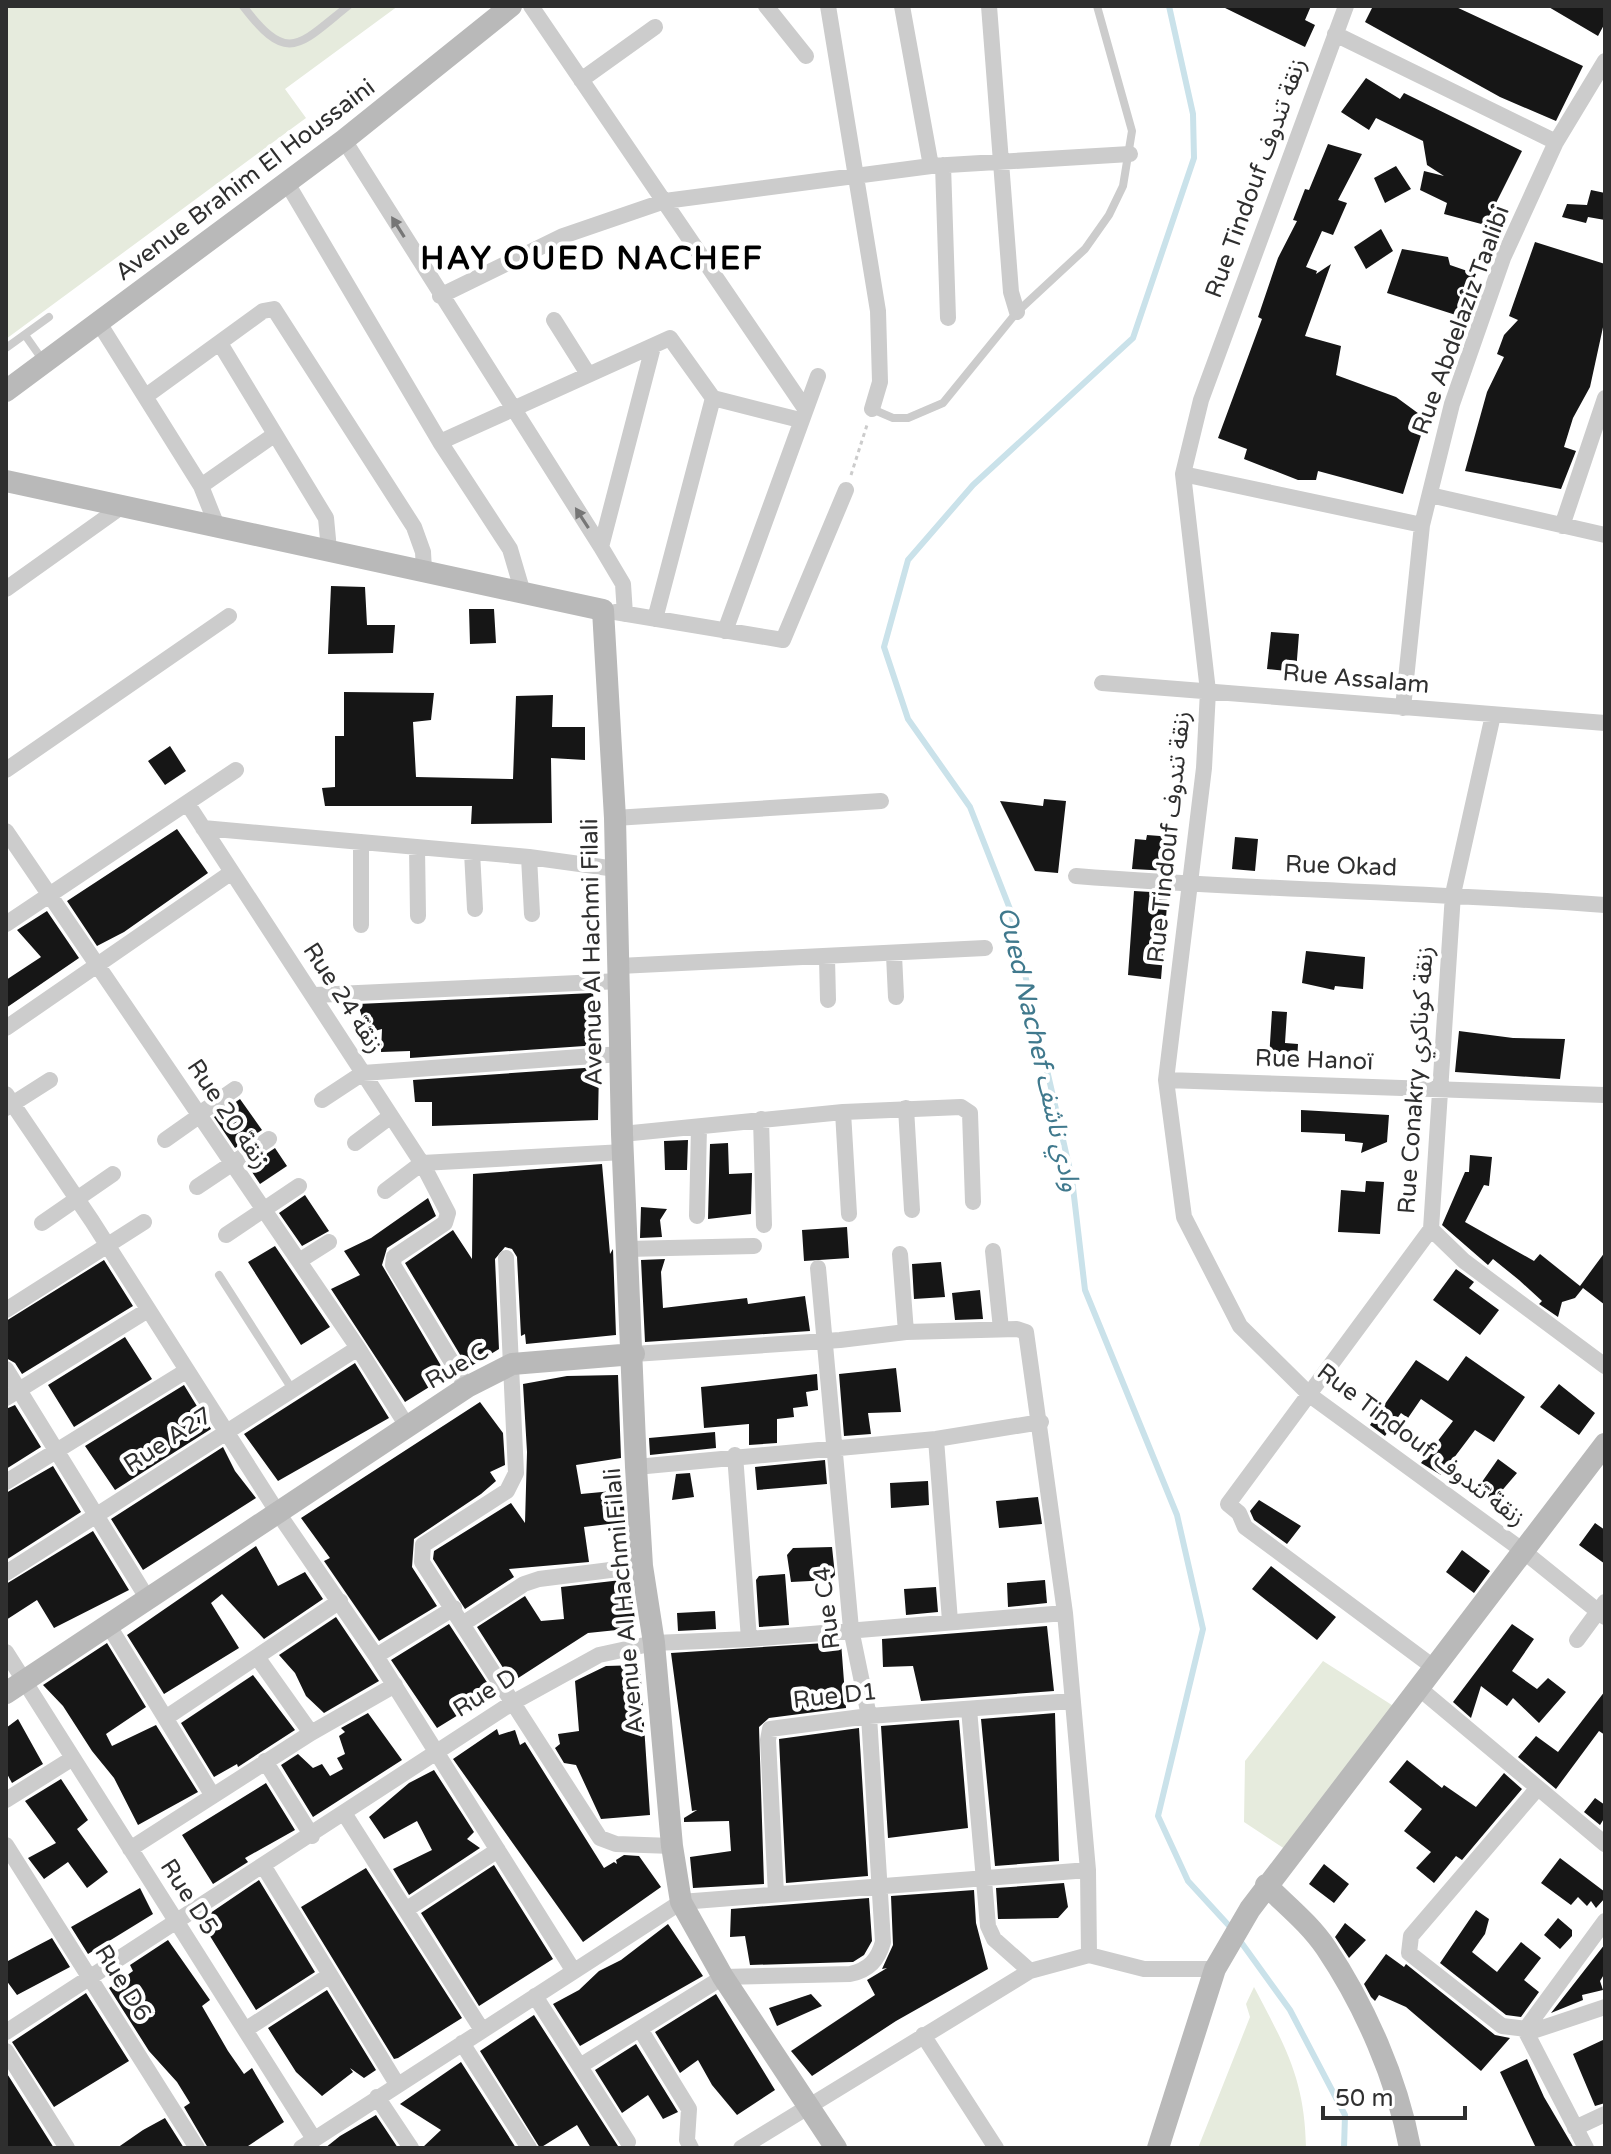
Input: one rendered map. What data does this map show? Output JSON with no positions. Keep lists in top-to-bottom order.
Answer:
{
  "streets": {
    "street": [
      "Rue Tindouf زنقة تندوف",
      "Avenue Brahim El Houssaini",
      "Rue Abdelaziz Taalibi",
      "Rue Assalam",
      "Rue Okad",
      "Avenue Al Hachmi Filali",
      "Rue 24 زنقة",
      "Rue Hanoï",
      "Rue Conakry زنقة كوناكري",
      "Rue 20 زنقة",
      "Rue C",
      "Rue A27",
      "Rue C4",
      "Rue D",
      "Rue D1",
      "Rue D5",
      "Rue D6"
    ]
  },
  "crossings": [
    ["Rue Tindouf زنقة تندوف", "Rue Assalam"],
    ["Rue Tindouf زنقة تندوف", "Rue Okad"],
    ["Rue Tindouf زنقة تندوف", "Rue Hanoï"],
    ["Rue Tindouf زنقة تندوف", "Rue Conakry زنقة كوناكري"],
    ["Rue Abdelaziz Taalibi", "Rue Assalam"],
    ["Rue Assalam", "Rue Conakry زنقة كوناكري"],
    ["Rue Okad", "Rue Conakry زنقة كوناكري"],
    ["Avenue Al Hachmi Filali", "Rue C"],
    ["Avenue Al Hachmi Filali", "Rue D"],
    ["Rue 24 زنقة", "Rue C"],
    ["Rue Hanoï", "Rue Conakry زنقة كوناكري"],
    ["Rue 20 زنقة", "Rue C"],
    ["Rue 20 زنقة", "Rue A27"],
    ["Rue C", "Rue C4"],
    ["Rue C", "Rue D5"],
    ["Rue C4", "Rue D"],
    ["Rue C4", "Rue D1"],
    ["Rue D", "Rue D5"],
    ["Rue D", "Rue D6"]
  ],
  "districts": ["HAY OUED NACHEF"],
  "water": ["Oued Nachef وادي ناشف"],
  "scale_bar": "50 m"
}
